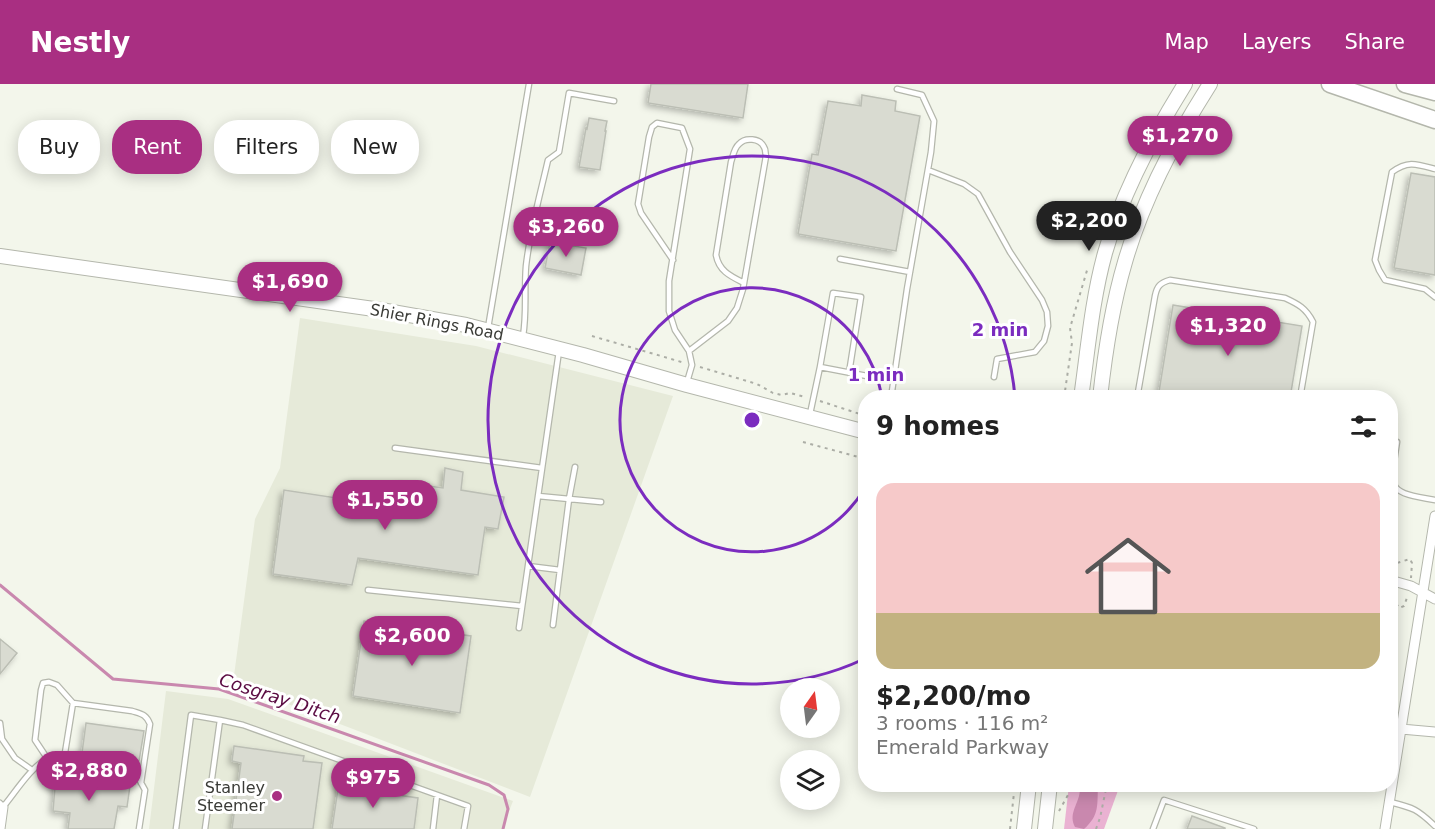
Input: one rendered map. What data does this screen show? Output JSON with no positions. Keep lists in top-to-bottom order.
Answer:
{
  "streets": {
    "main road": ["Shier Rings Road"]
  },
  "water": ["Cosgray Ditch"],
  "places": ["Stanley Steemer"],
  "north": "top",
  "page": {
    "header": "Nestly",
    "nav": ["Map", "Layers", "Share"],
    "price": [
      "$1,270",
      "$2,200",
      "$3,260",
      "$1,690",
      "$1,320",
      "$1,550",
      "$2,600",
      "$2,880",
      "$975"
    ],
    "chip": [
      "Buy",
      "Rent",
      "Filters",
      "New"
    ],
    "heading": "9 homes",
    "list": [
      {
        "name": "$2,200/mo",
        "note": "3 rooms · 116 m² · Emerald Parkway"
      }
    ]
  },
  "rings": ["2 min", "1 min"]
}
